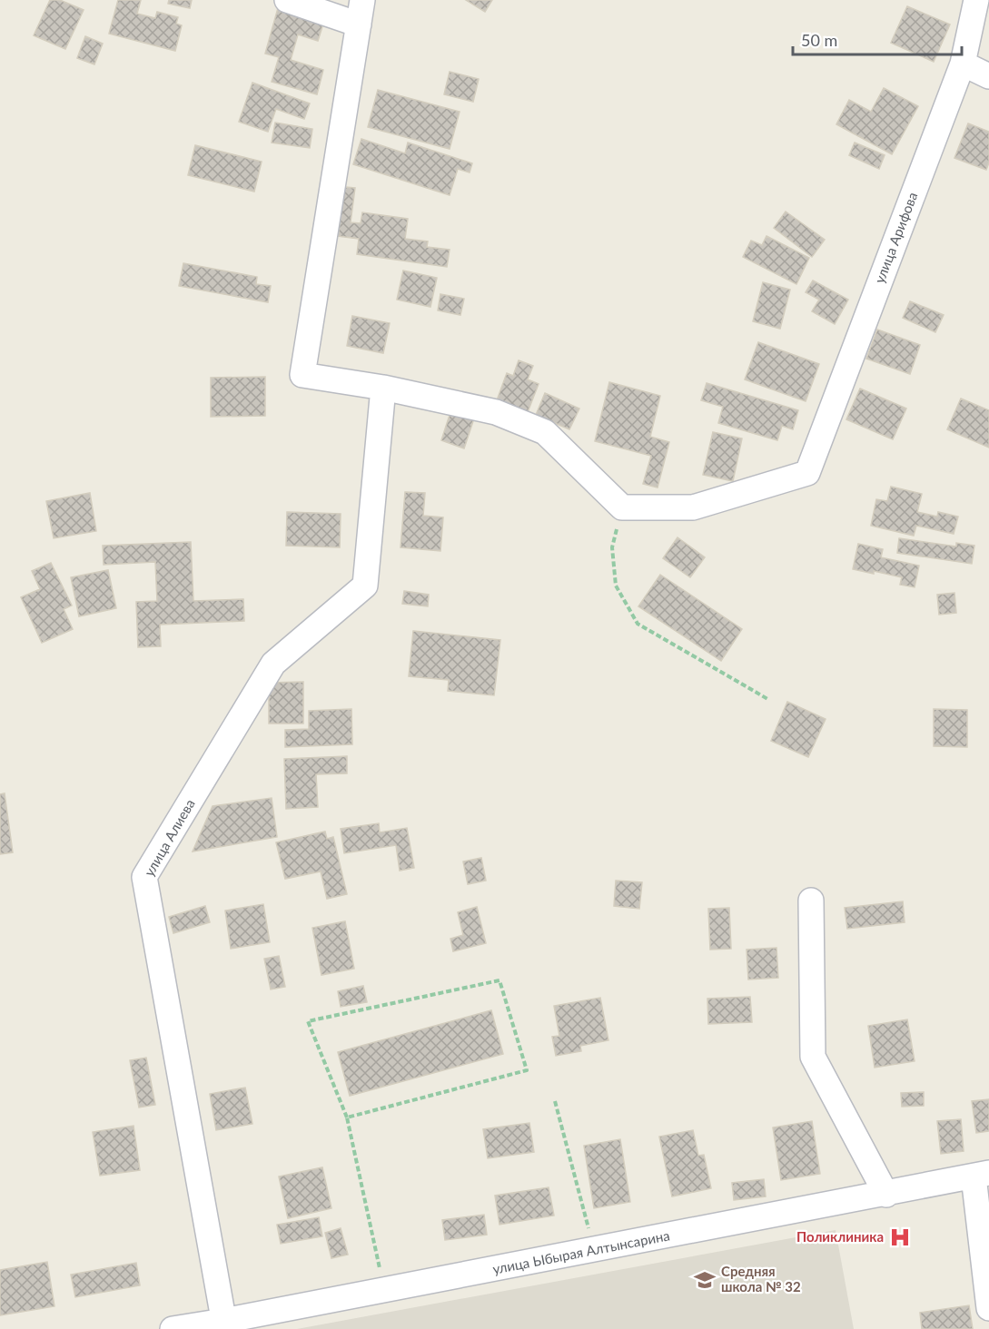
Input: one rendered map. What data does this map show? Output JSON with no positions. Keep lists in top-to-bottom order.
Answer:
{
  "streets": {
    "street": ["улица Арифова", "улица Алиева", "улица Ыбырая Алтынсарина"]
  },
  "crossings": [
    ["улица Алиева", "улица Ыбырая Алтынсарина"]
  ],
  "places": {
    "hospital": ["Поликлиника"],
    "school or university": ["Средняя школа № 32"]
  },
  "scale_bar": "50 m"
}
